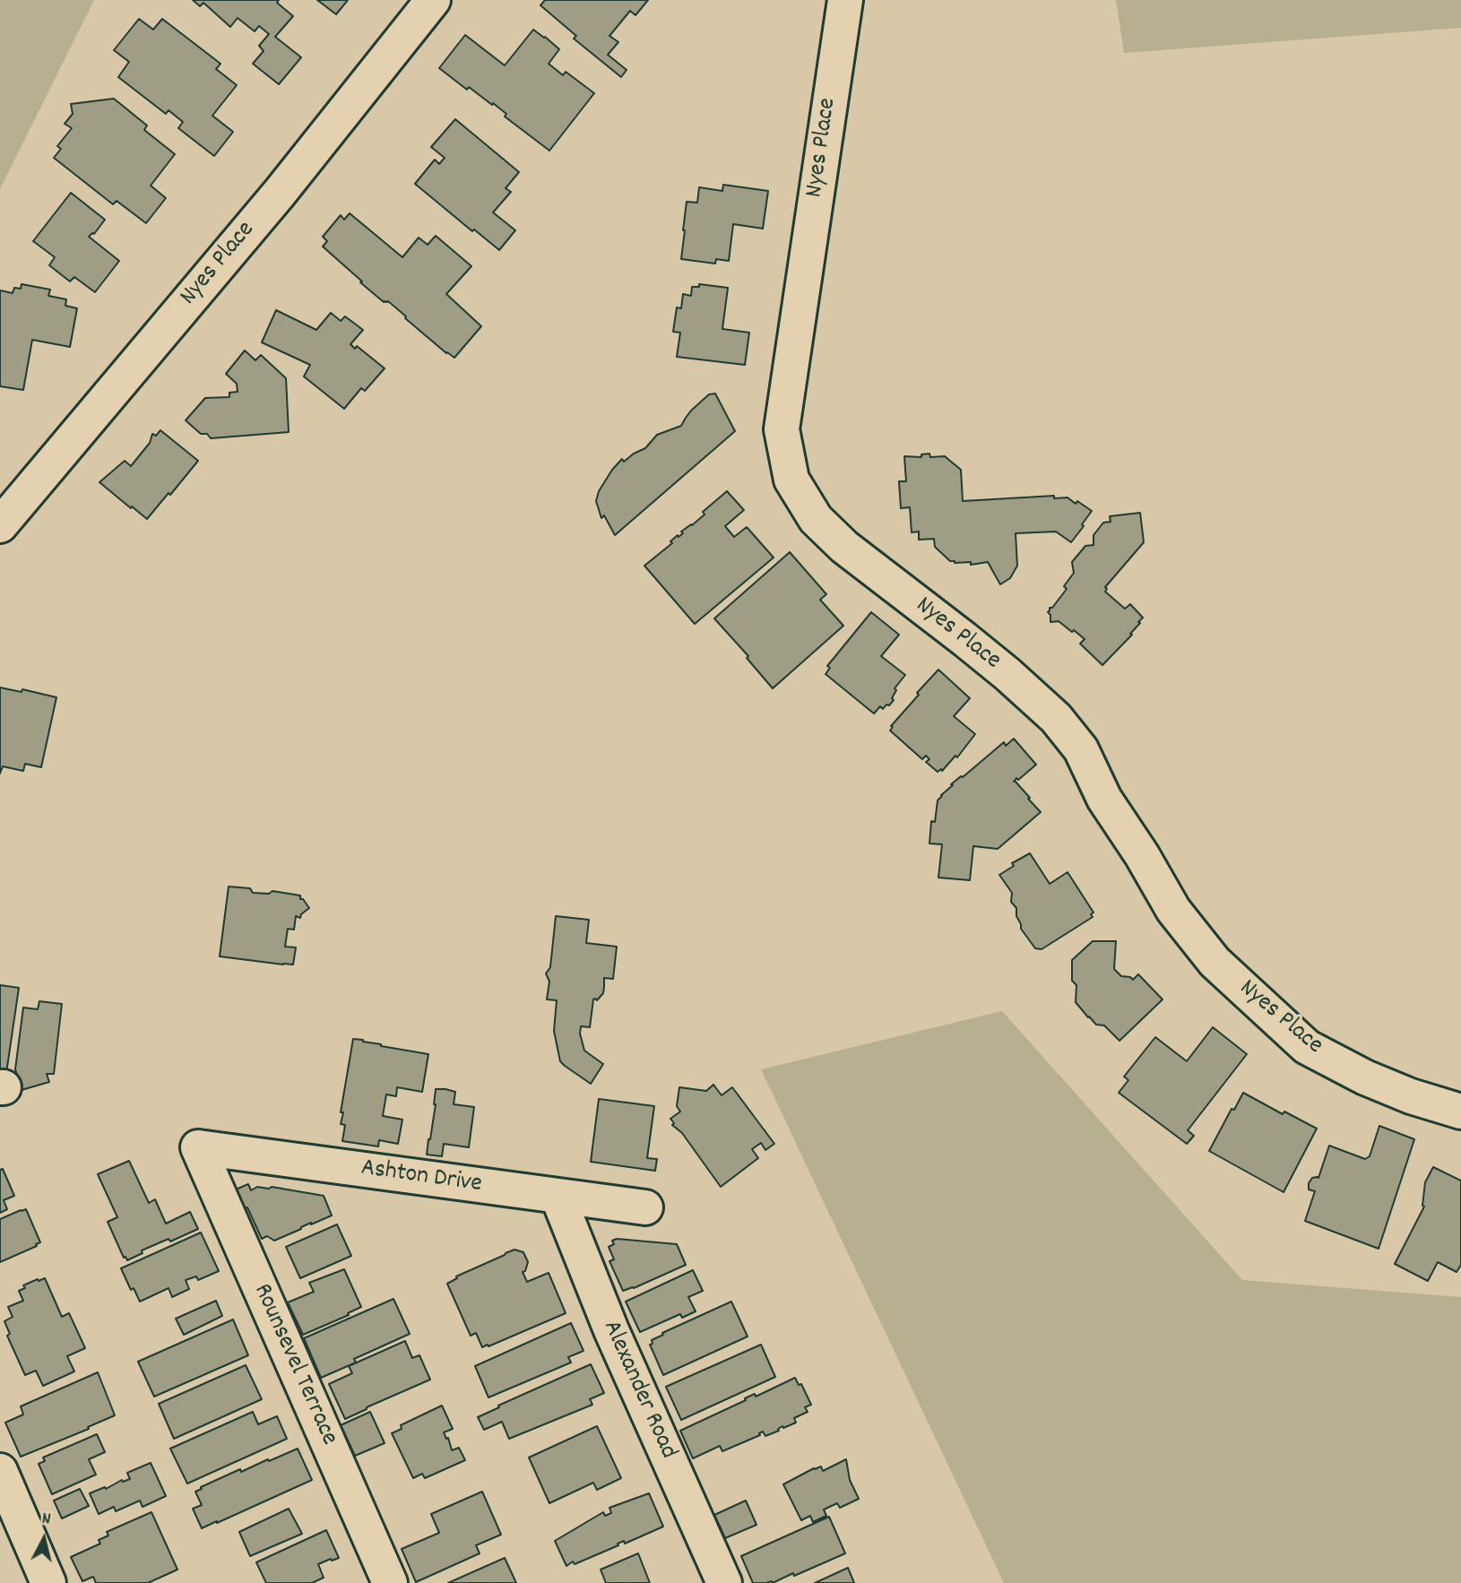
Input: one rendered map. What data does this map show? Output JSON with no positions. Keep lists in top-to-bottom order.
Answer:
{
  "streets": {
    "street": [
      "Nyes Place",
      "Ashton Drive",
      "Rounsevel Terrace",
      "Alexander Road"
    ]
  },
  "crossings": [
    ["Ashton Drive", "Rounsevel Terrace"],
    ["Ashton Drive", "Alexander Road"]
  ],
  "north": "top"
}
